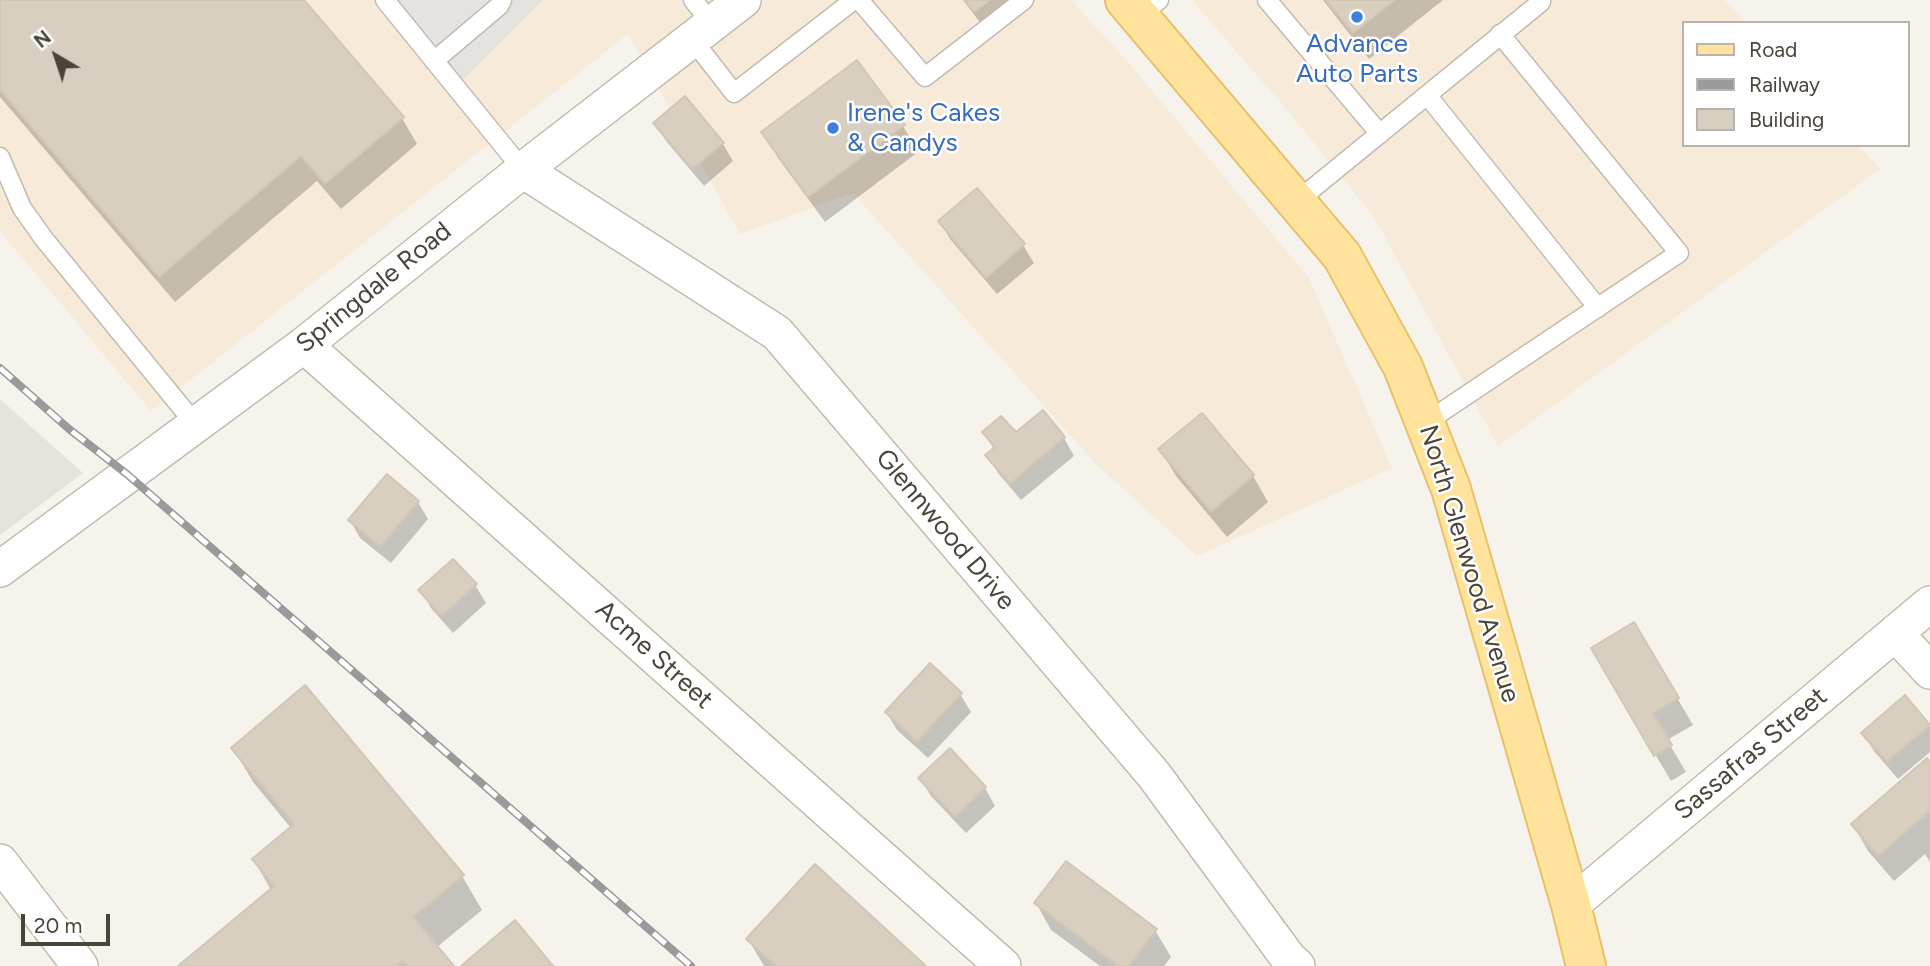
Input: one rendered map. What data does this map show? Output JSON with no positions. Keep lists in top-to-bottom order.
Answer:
{
  "streets": {
    "main road": ["North Glenwood Avenue"],
    "street": [
      "Springdale Road",
      "Glennwood Drive",
      "Acme Street",
      "Sassafras Street"
    ]
  },
  "crossings": [
    ["Springdale Road", "Glennwood Drive"],
    ["Springdale Road", "Acme Street"],
    ["North Glenwood Avenue", "Sassafras Street"]
  ],
  "places": ["Advance Auto Parts", "Irene's Cakes & Candys"],
  "legend": ["Road", "Railway", "Building"],
  "scale_bar": "20 m",
  "north": "top left"
}
